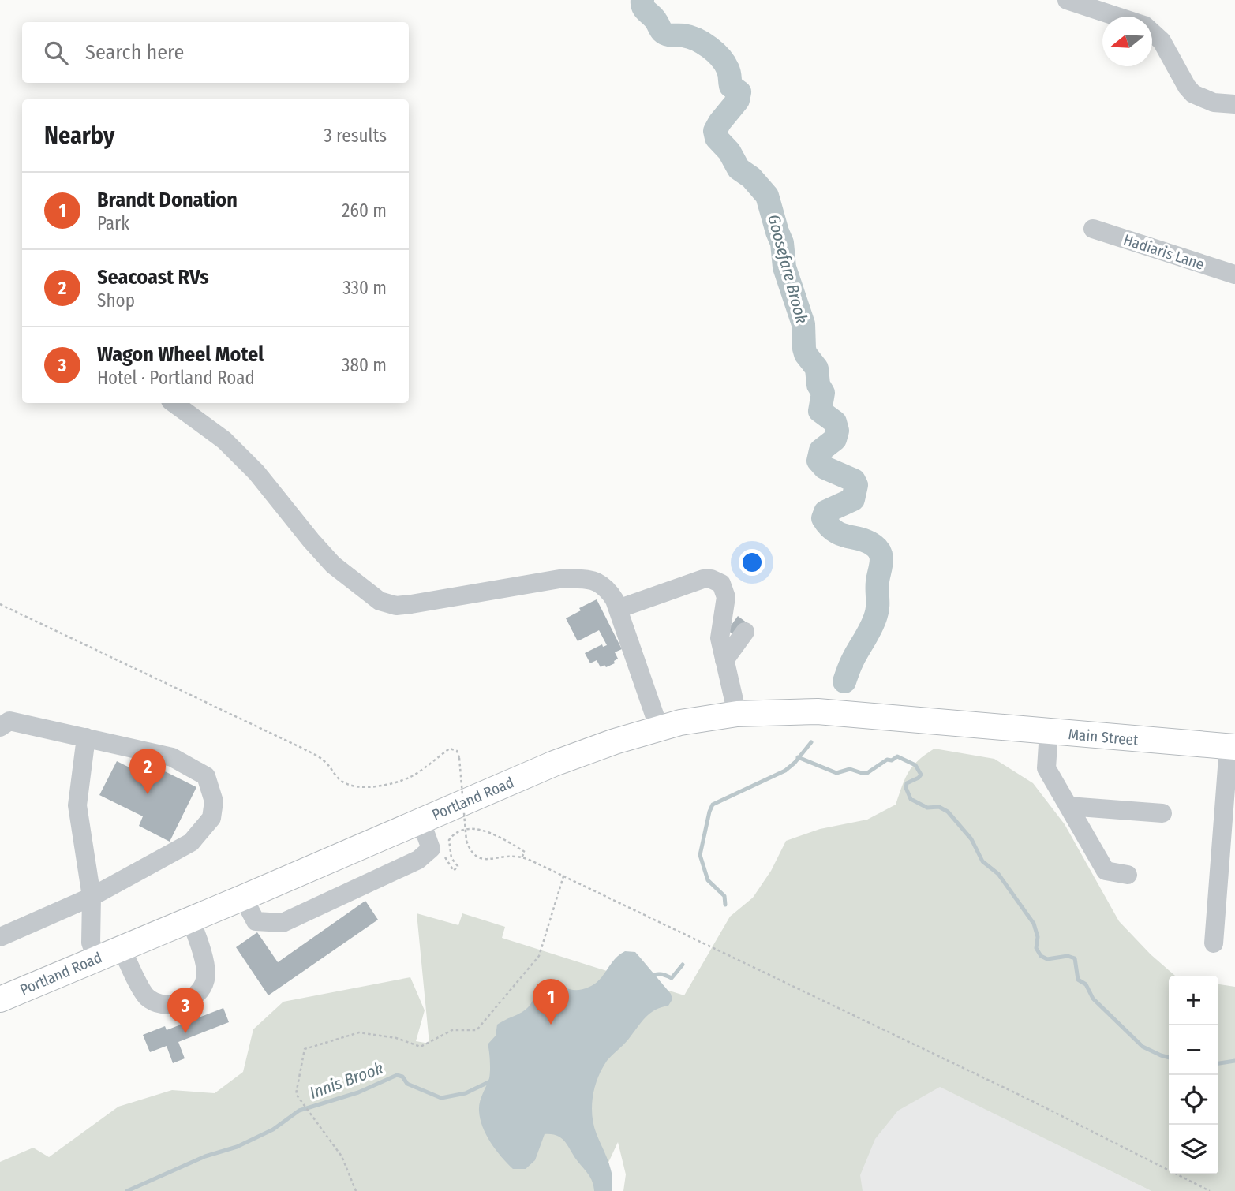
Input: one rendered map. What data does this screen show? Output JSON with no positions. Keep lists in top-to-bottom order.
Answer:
{
  "streets": {
    "main road": ["Main Street", "Portland Road"],
    "street": ["Hadiaris Lane"]
  },
  "crossings": [
    ["Main Street", "Portland Road"]
  ],
  "water": ["Goosefare Brook", "Innis Brook"],
  "north": "left",
  "page": {
    "search": "Search here",
    "heading": ["Nearby", "3 results"],
    "list": [
      {
        "mark": "1",
        "name": "Brandt Donation",
        "note": "Park",
        "value": "260 m"
      },
      {
        "mark": "2",
        "name": "Seacoast RVs",
        "note": "Shop",
        "value": "330 m"
      },
      {
        "mark": "3",
        "name": "Wagon Wheel Motel",
        "note": "Hotel · Portland Road",
        "value": "380 m"
      }
    ],
    "pins": ["2", "1", "3"],
    "map_buttons": ["+", "−"]
  }
}
